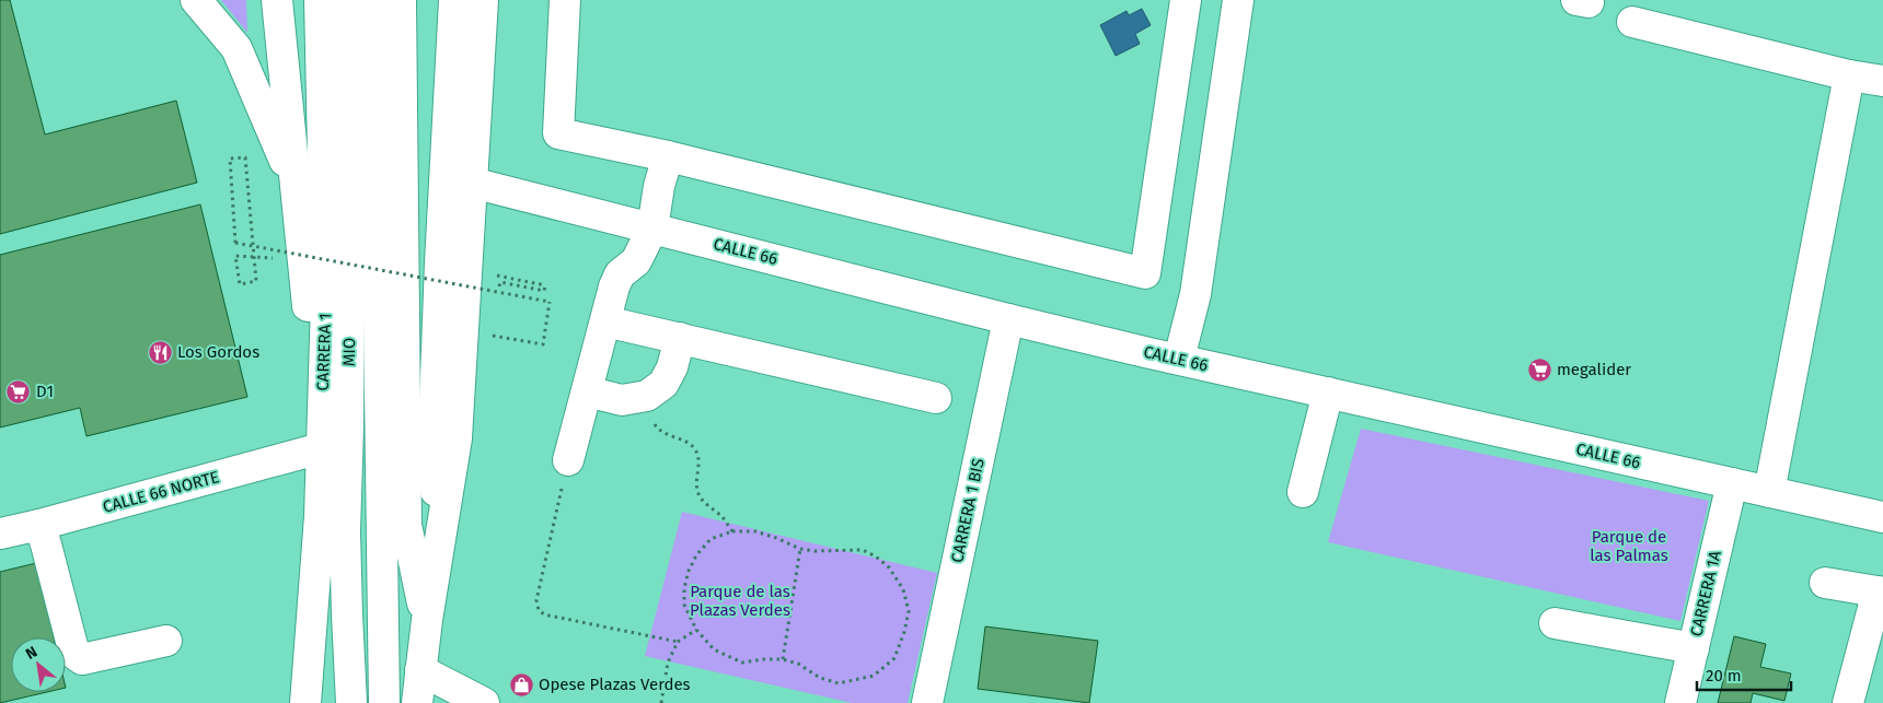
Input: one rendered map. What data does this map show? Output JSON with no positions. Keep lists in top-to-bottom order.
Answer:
{
  "streets": {
    "main road": [
      "CALLE 66",
      "CARRERA 1",
      "MIO",
      "CALLE 66 NORTE",
      "CARRERA 1 BIS",
      "CARRERA 1A"
    ]
  },
  "crossings": [
    ["CALLE 66", "CARRERA 1 BIS"],
    ["CALLE 66", "CARRERA 1A"],
    ["CARRERA 1", "CALLE 66 NORTE"]
  ],
  "parks": ["Parque de las Palmas", "Parque de las Plazas Verdes"],
  "places": {
    "restaurant": ["Los Gordos"],
    "supermarket": ["megalider", "D1"],
    "shop": ["Opese Plazas Verdes"]
  },
  "scale_bar": "20 m",
  "north": "top left"
}
